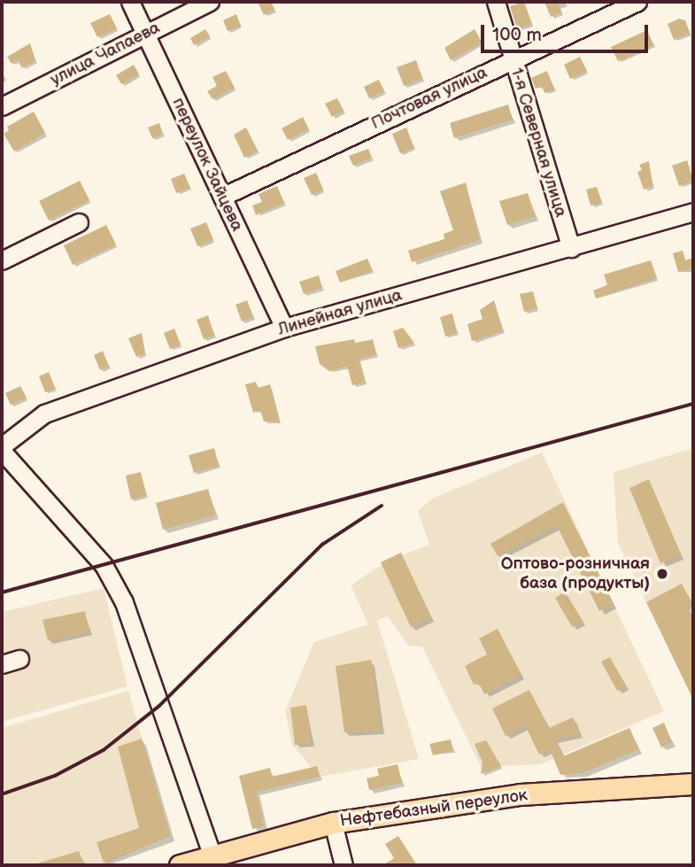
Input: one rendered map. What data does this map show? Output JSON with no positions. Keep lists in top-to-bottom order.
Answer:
{
  "streets": {
    "main road": ["Нефтебазный переулок"],
    "street": [
      "улица Чапаева",
      "Почтовая улица",
      "1-я Северная улица",
      "переулок Зайцева",
      "Линейная улица"
    ]
  },
  "crossings": [
    ["улица Чапаева", "переулок Зайцева"],
    ["Почтовая улица", "1-я Северная улица"],
    ["Почтовая улица", "переулок Зайцева"],
    ["1-я Северная улица", "Линейная улица"],
    ["переулок Зайцева", "Линейная улица"]
  ],
  "places": ["Оптово-розничная база (продукты)"],
  "scale_bar": "100 m"
}
